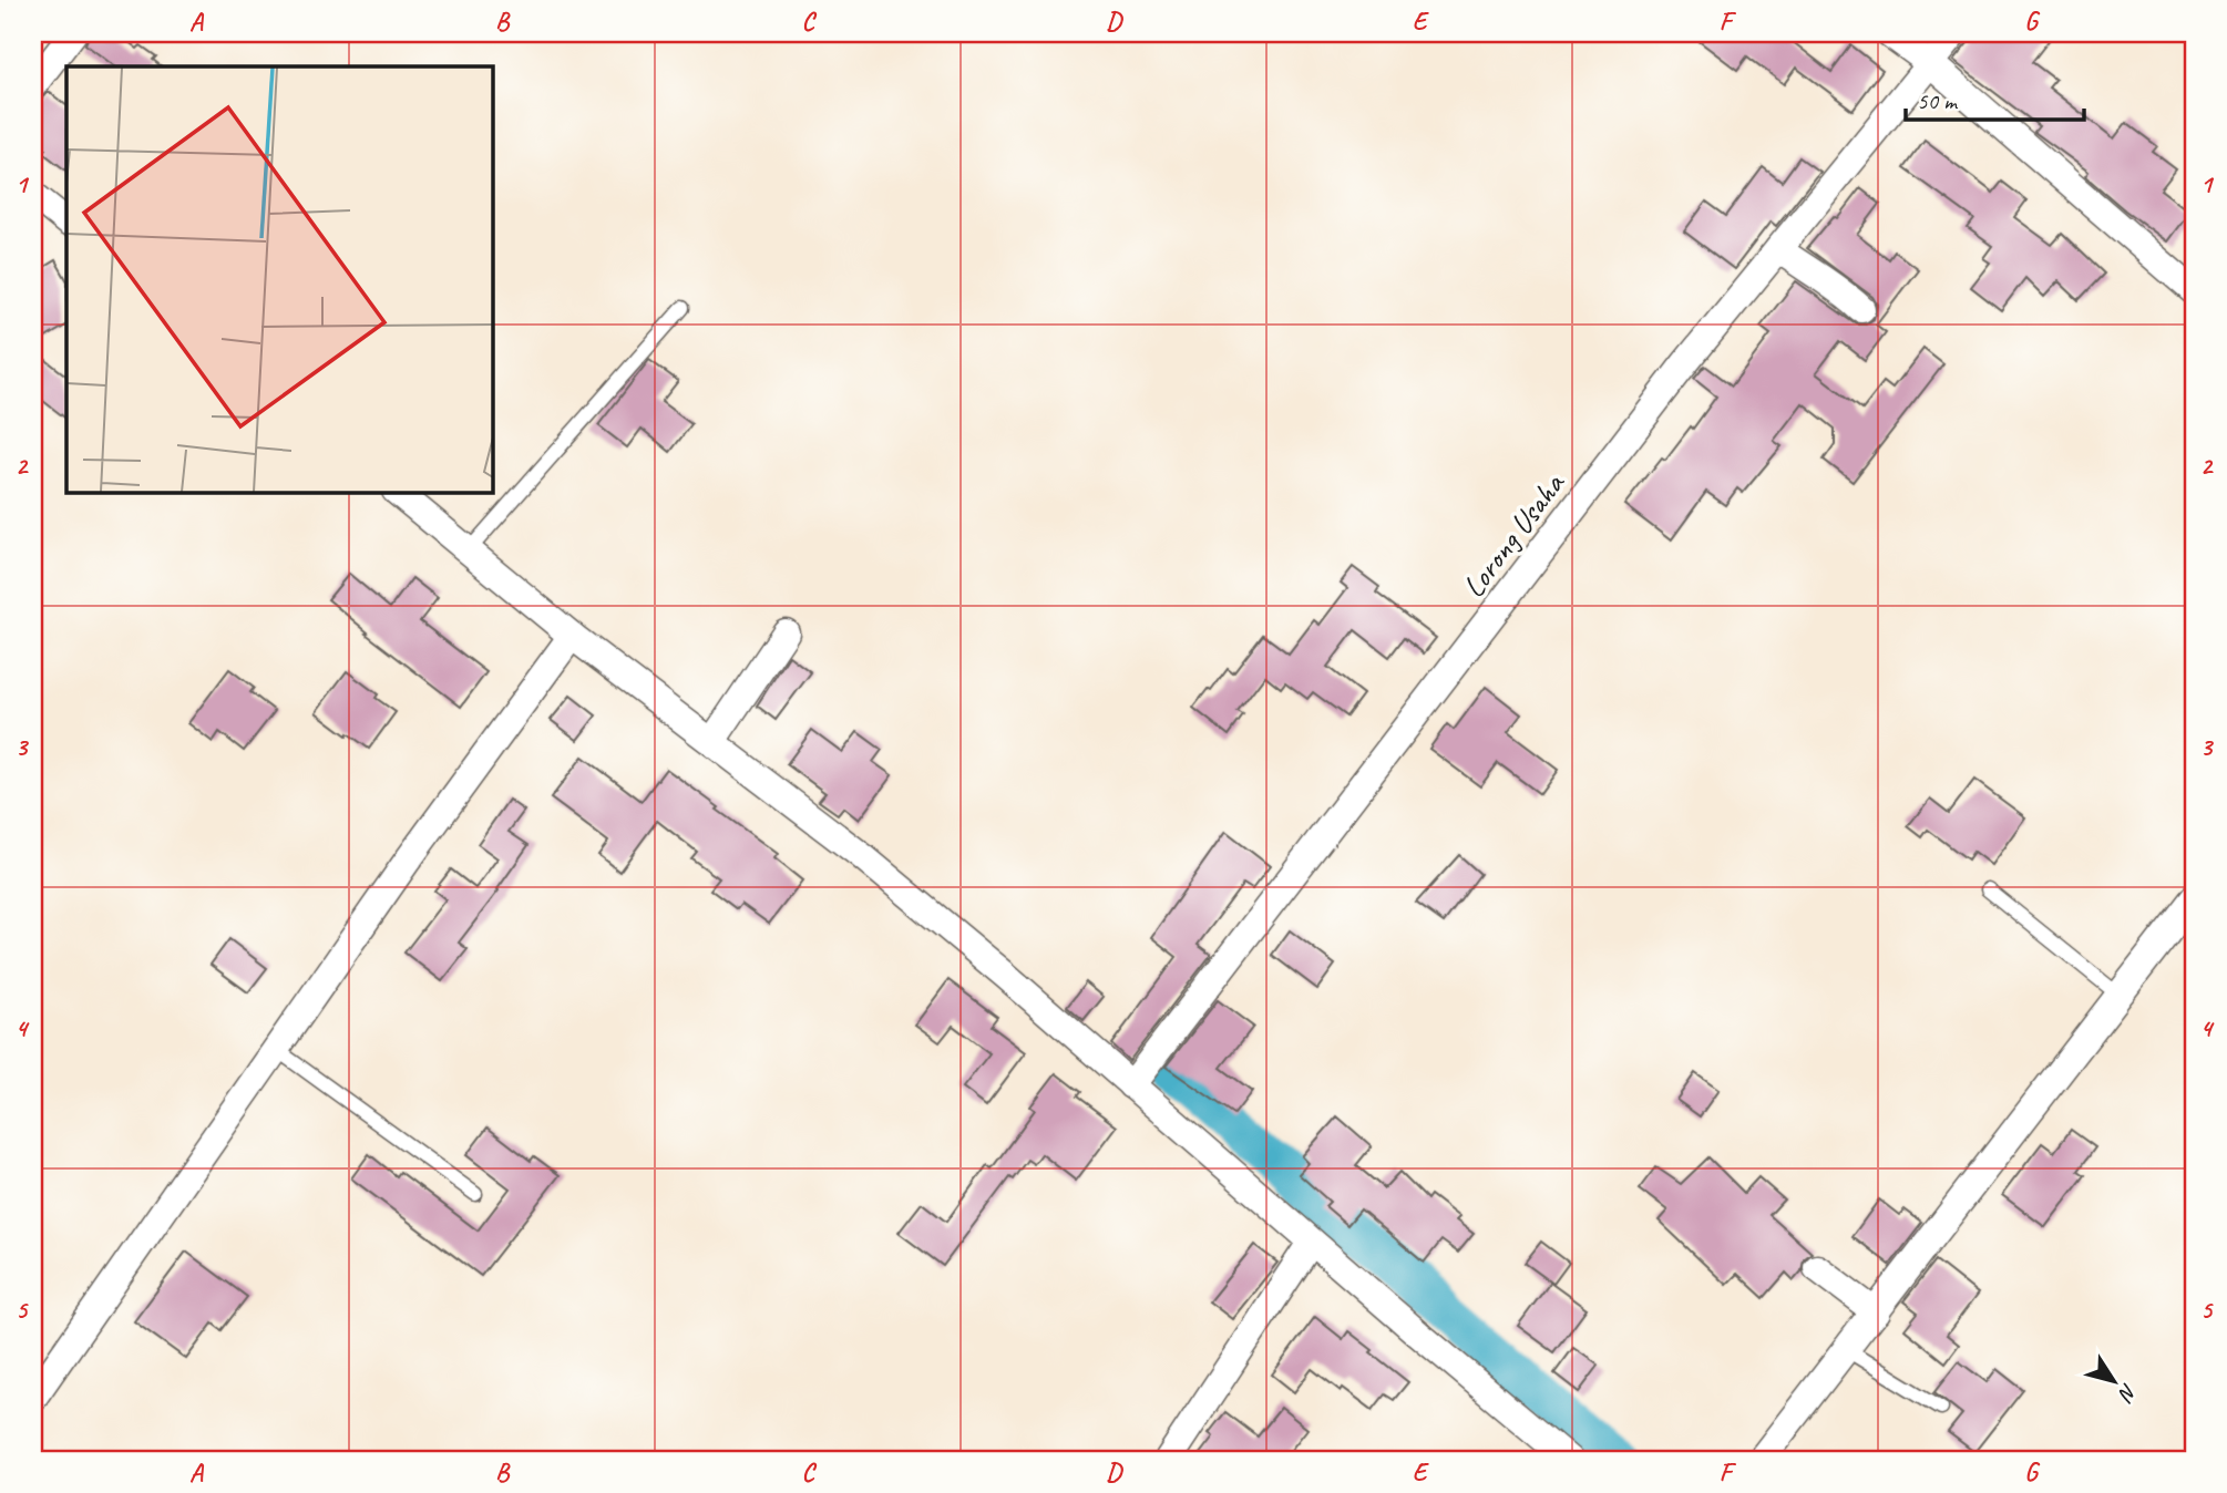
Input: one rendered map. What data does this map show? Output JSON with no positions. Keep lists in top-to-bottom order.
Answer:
{
  "streets": {
    "street": ["Lorong Usaha"]
  },
  "scale_bar": "50 m",
  "north": "bottom right",
  "grid": {
    "columns": [
      "A",
      "B",
      "C",
      "D",
      "E",
      "F",
      "G"
    ],
    "rows": [
      "1",
      "2",
      "3",
      "4",
      "5"
    ]
  }
}
